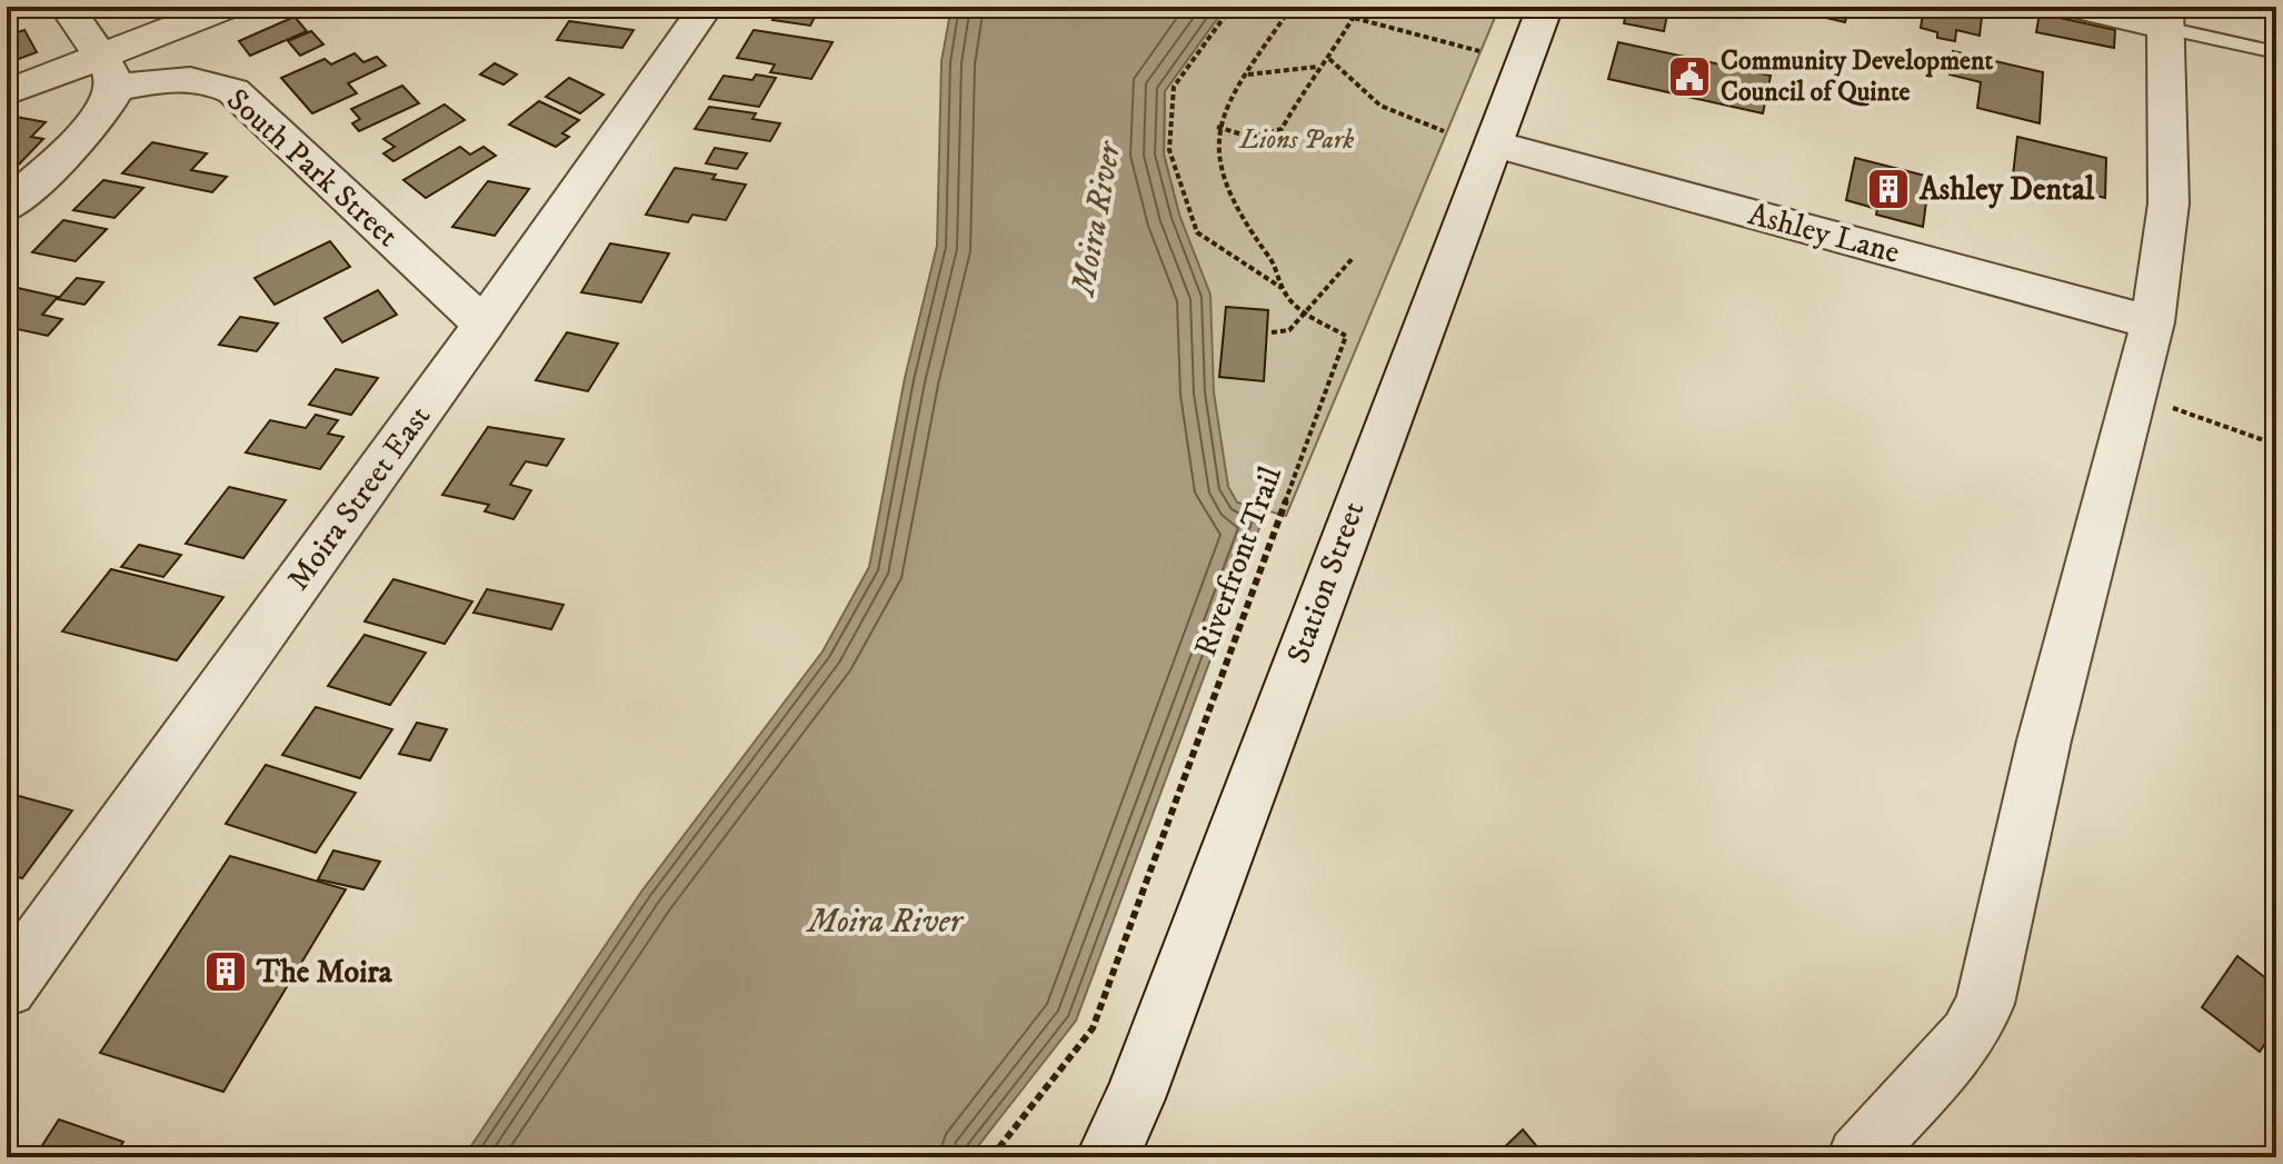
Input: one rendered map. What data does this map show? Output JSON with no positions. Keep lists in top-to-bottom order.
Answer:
{
  "streets": {
    "street": [
      "South Park Street",
      "Ashley Lane",
      "Moira Street East",
      "Station Street"
    ],
    "path": ["Riverfront Trail"]
  },
  "crossings": [
    ["South Park Street", "Moira Street East"],
    ["Ashley Lane", "Station Street"]
  ],
  "water": ["Moira River"],
  "parks": ["Lions Park"],
  "places": {
    "public building": ["Community Development Council of Quinte"],
    "building": ["Ashley Dental", "The Moira"]
  }
}
